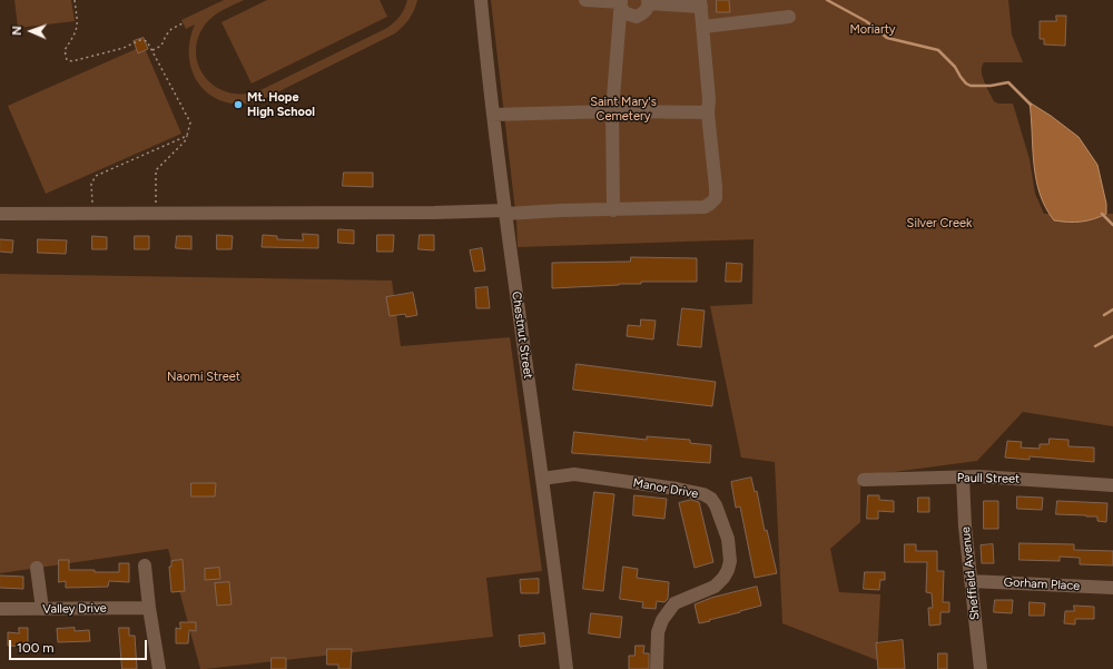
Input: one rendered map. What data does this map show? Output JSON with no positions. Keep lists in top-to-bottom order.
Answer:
{
  "streets": {
    "street": [
      "Chestnut Street",
      "Paull Street",
      "Manor Drive",
      "Sheffield Avenue",
      "Gorham Place",
      "Valley Drive"
    ]
  },
  "crossings": [
    ["Chestnut Street", "Manor Drive"],
    ["Paull Street", "Sheffield Avenue"],
    ["Sheffield Avenue", "Gorham Place"]
  ],
  "parks": [
    "Moriarty",
    "Saint Mary's Cemetery",
    "Silver Creek",
    "Naomi Street"
  ],
  "places": ["Mt. Hope High School"],
  "scale_bar": "100 m",
  "north": "left"
}
